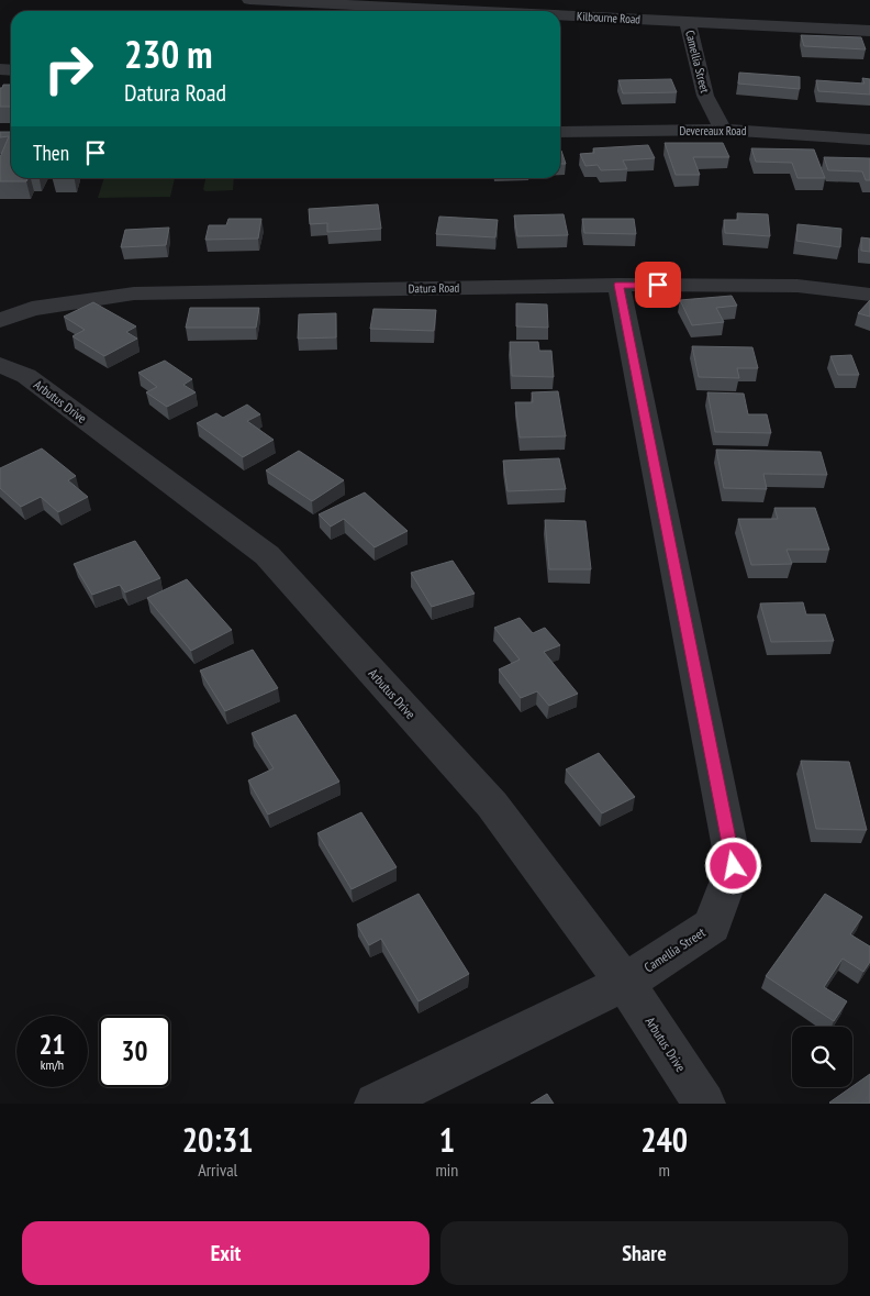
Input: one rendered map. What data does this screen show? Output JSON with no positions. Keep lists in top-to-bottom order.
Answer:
{
  "streets": {
    "street": [
      "Kilbourne Road",
      "Camellia Street",
      "Devereaux Road",
      "Datura Road",
      "Arbutus Drive"
    ]
  },
  "crossings": [
    ["Kilbourne Road", "Camellia Street"],
    ["Camellia Street", "Devereaux Road"],
    ["Camellia Street", "Datura Road"],
    ["Camellia Street", "Arbutus Drive"]
  ],
  "page": {
    "turn": ["230 m", "Datura Road"],
    "then": "Then",
    "speed": "21 km/h",
    "limit": "30",
    "eta": [
      "20:31",
      "Arrival",
      "1",
      "min",
      "240",
      "m"
    ],
    "buttons": ["Exit", "Share"]
  }
}
